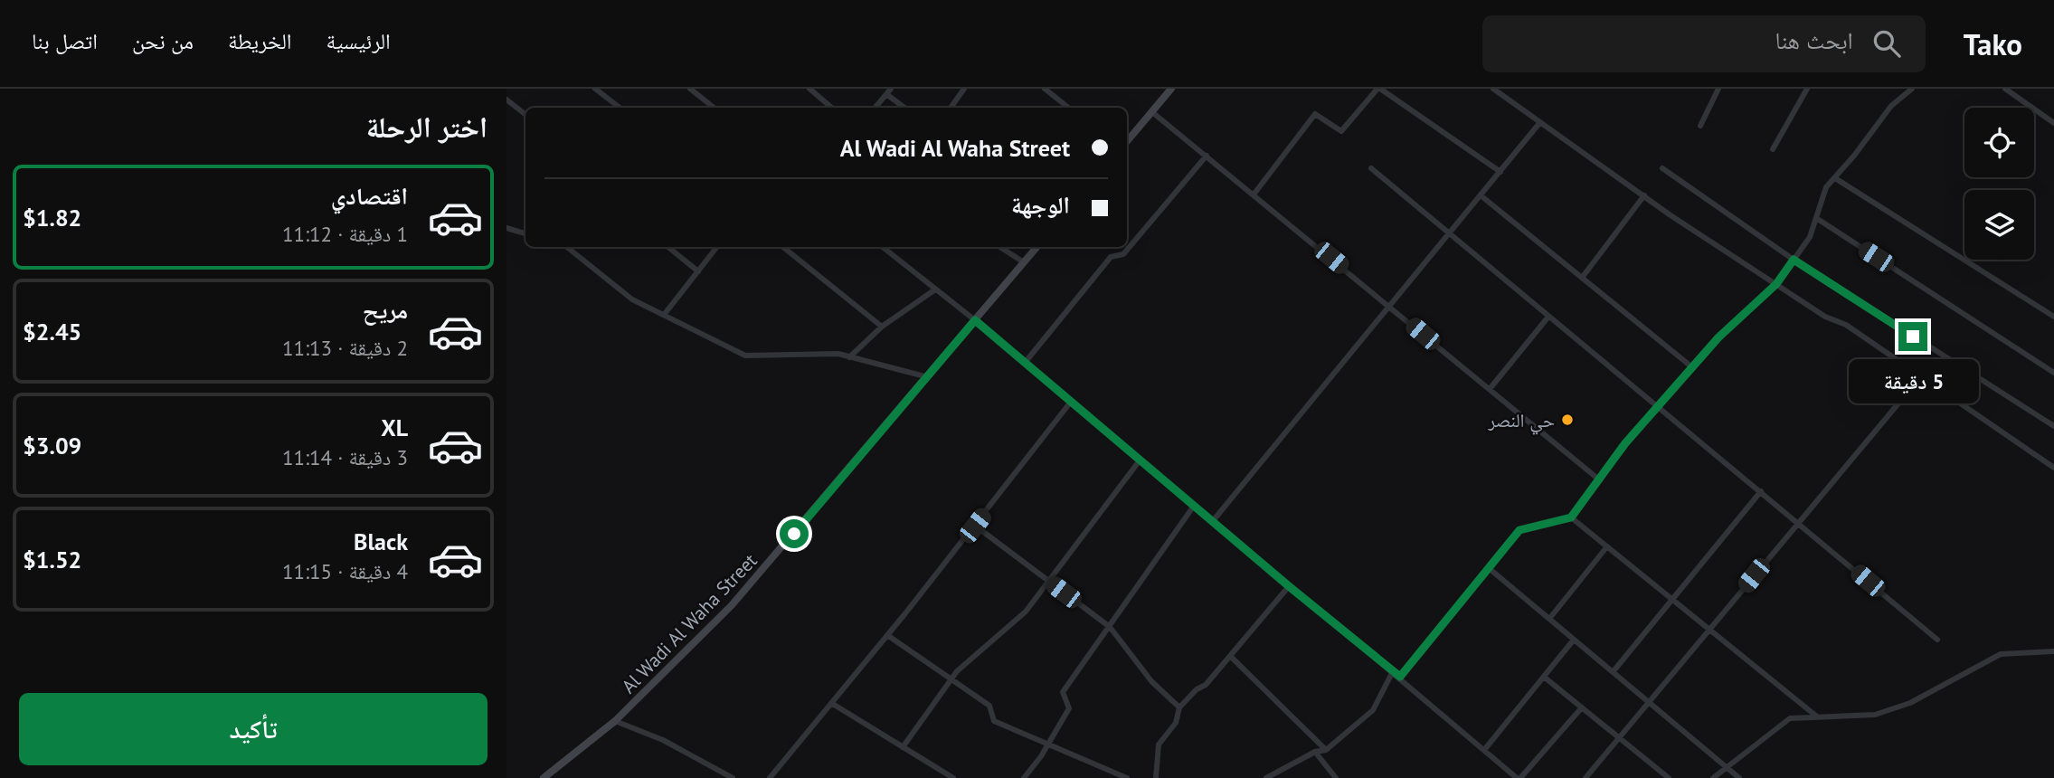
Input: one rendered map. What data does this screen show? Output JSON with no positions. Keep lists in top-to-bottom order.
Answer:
{
  "streets": {
    "main road": ["Al Wadi Al Waha Street"]
  },
  "places": ["حي النصر"],
  "page": {
    "header": "Tako",
    "search": "ابحث هنا",
    "nav": [
      "الرئيسية",
      "الخريطة",
      "من نحن",
      "اتصل بنا"
    ],
    "heading": "اختر الرحلة",
    "banner": ["Al Wadi Al Waha Street", "الوجهة"],
    "list": [
      {
        "name": "اقتصادي",
        "note": "1 دقيقة · 11:12",
        "value": "$1.82"
      },
      {
        "name": "مريح",
        "note": "2 دقيقة · 11:13",
        "value": "$2.45"
      },
      {
        "name": "XL",
        "note": "3 دقيقة · 11:14",
        "value": "$3.09"
      },
      {
        "name": "Black",
        "note": "4 دقيقة · 11:15",
        "value": "$1.52"
      }
    ],
    "bubble": "5 دقيقة",
    "buttons": "تأكيد"
  }
}
